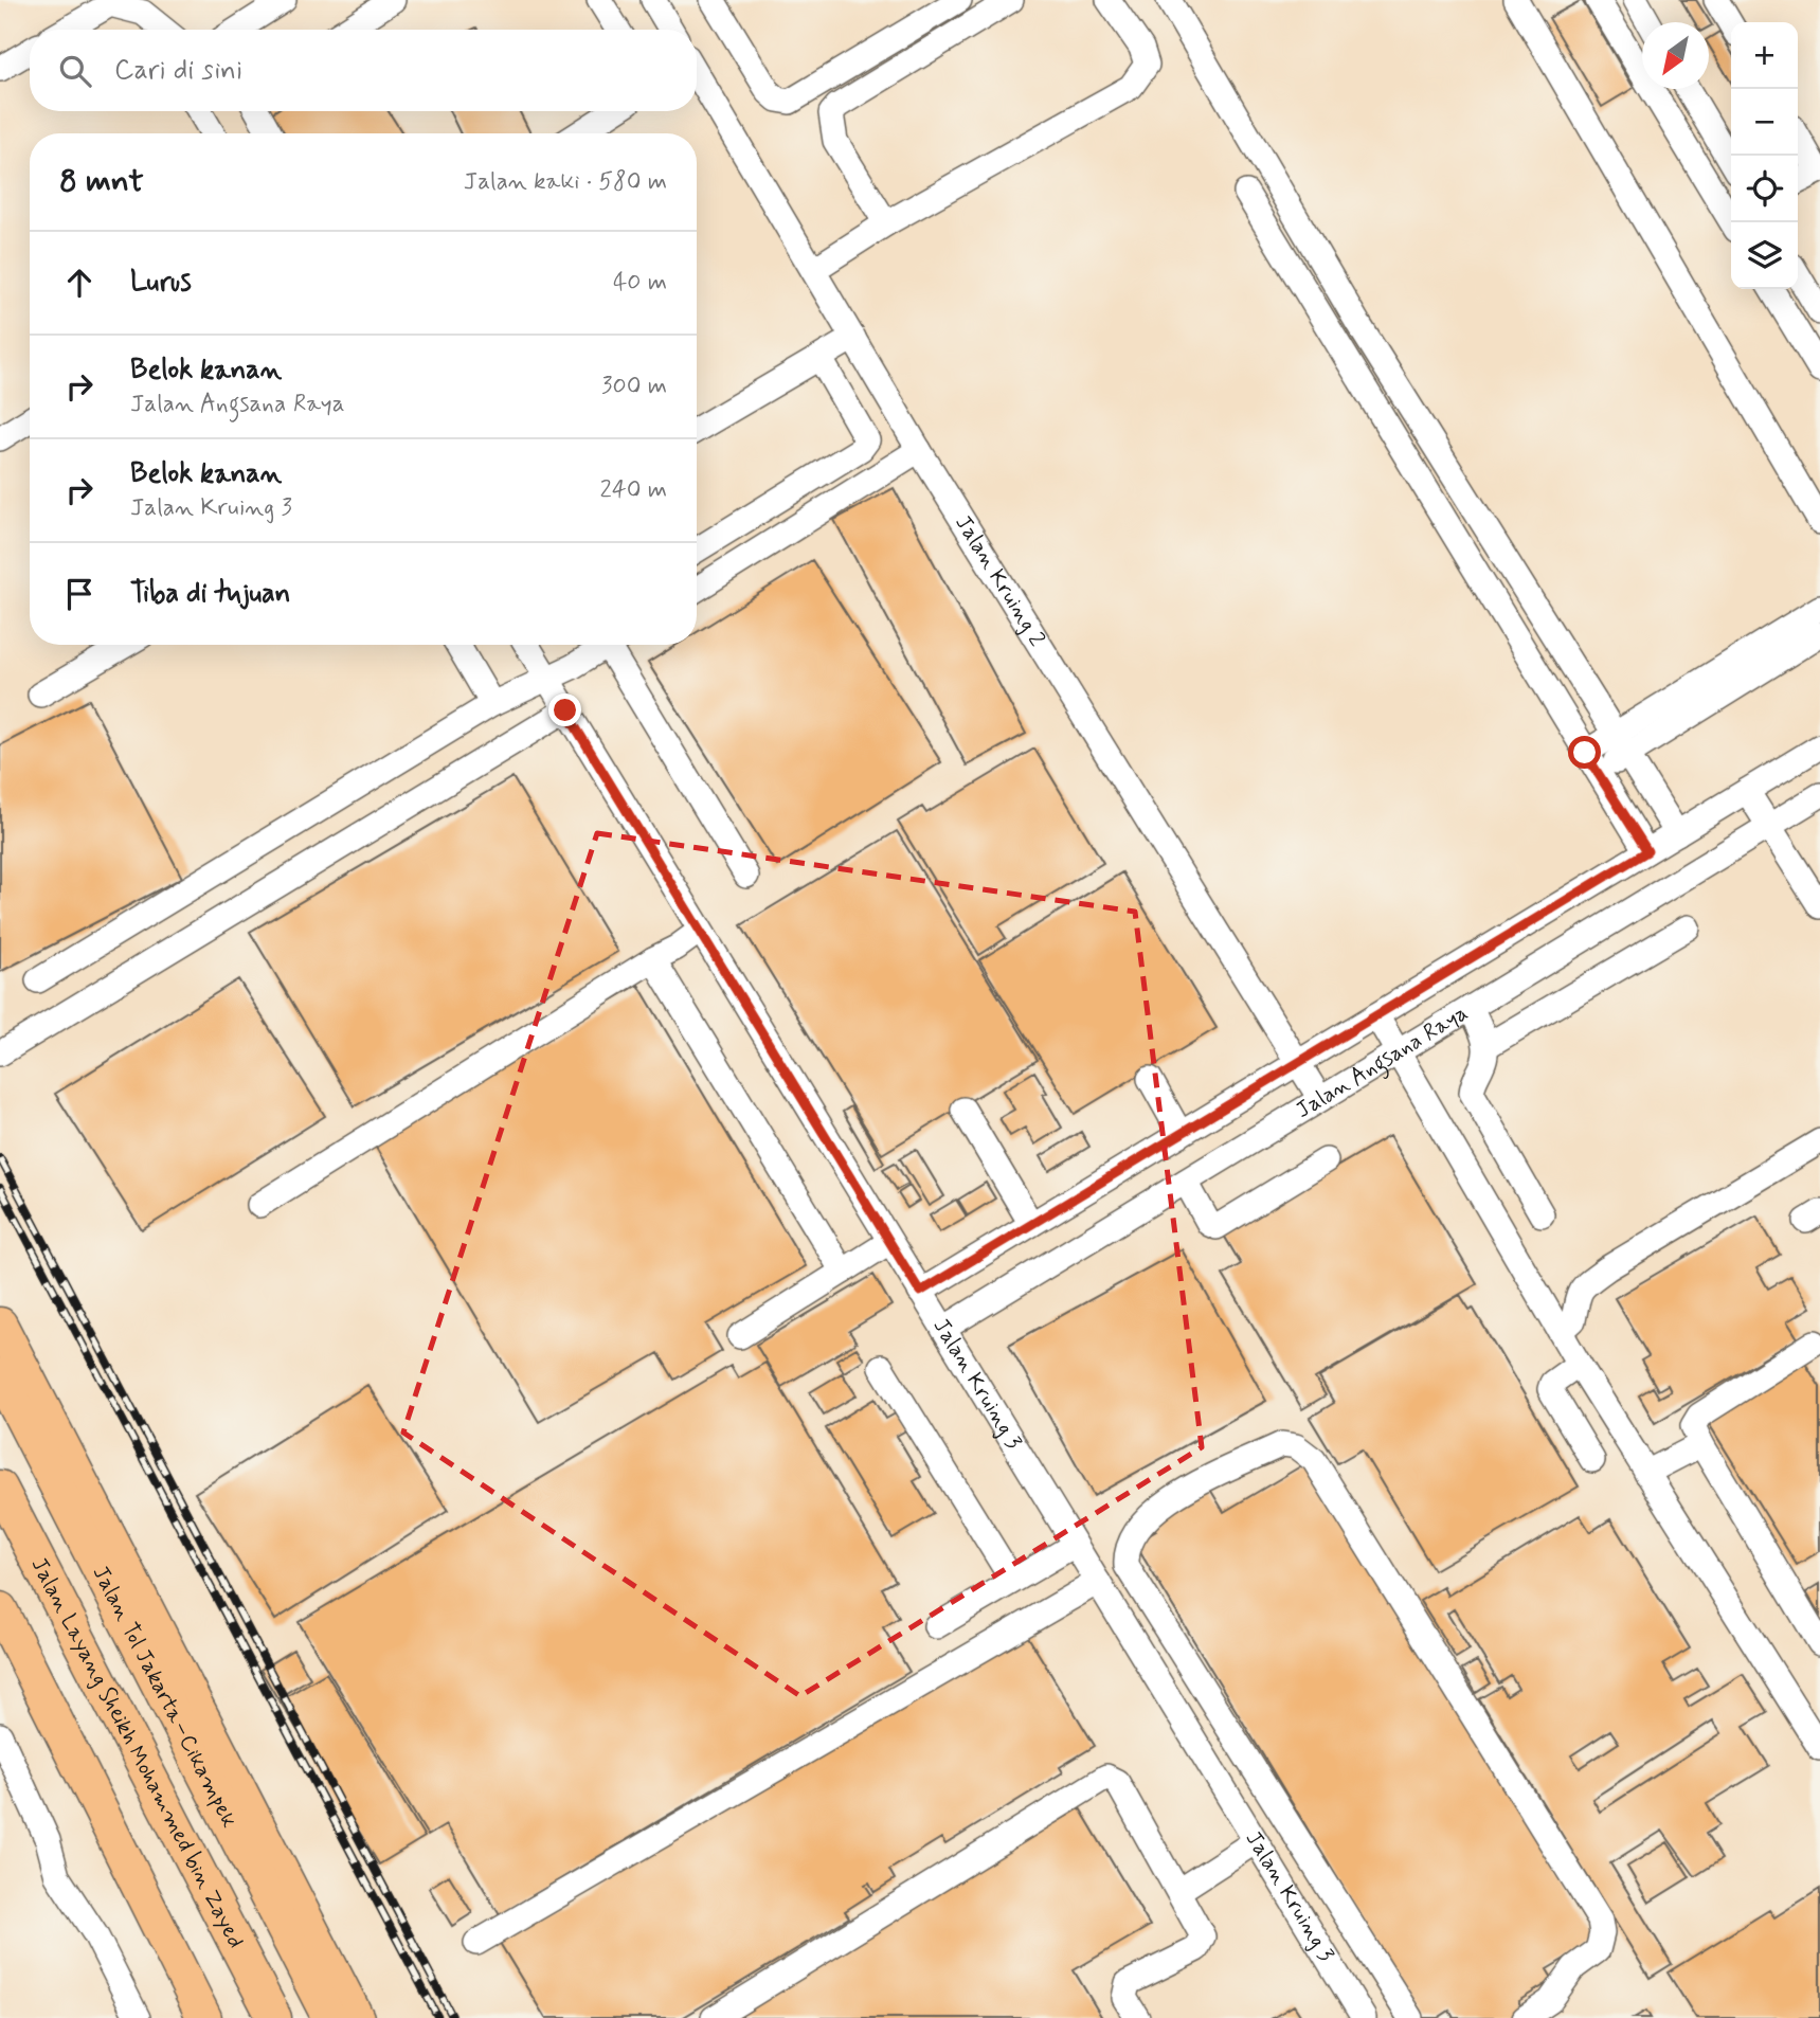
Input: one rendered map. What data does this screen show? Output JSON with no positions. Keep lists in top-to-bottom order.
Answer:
{
  "streets": {
    "highway": ["Jalan Tol Jakarta–Cikampek", "Jalan Layang Sheikh Mohammed bin Zayed"],
    "street": ["Jalan Kruing 2", "Jalan Angsana Raya", "Jalan Kruing 3"]
  },
  "crossings": [
    ["Jalan Kruing 2", "Jalan Angsana Raya"],
    ["Jalan Angsana Raya", "Jalan Kruing 3"]
  ],
  "north": "bottom left",
  "page": {
    "map_buttons": ["+", "−"],
    "search": "Cari di sini",
    "heading": ["8 mnt", "Jalan kaki · 580 m"],
    "list": [
      ["Lurus", "40 m"],
      ["Belok kanan", "Jalan Angsana Raya", "300 m"],
      ["Belok kanan", "Jalan Kruing 3", "240 m"],
      "Tiba di tujuan"
    ]
  }
}
